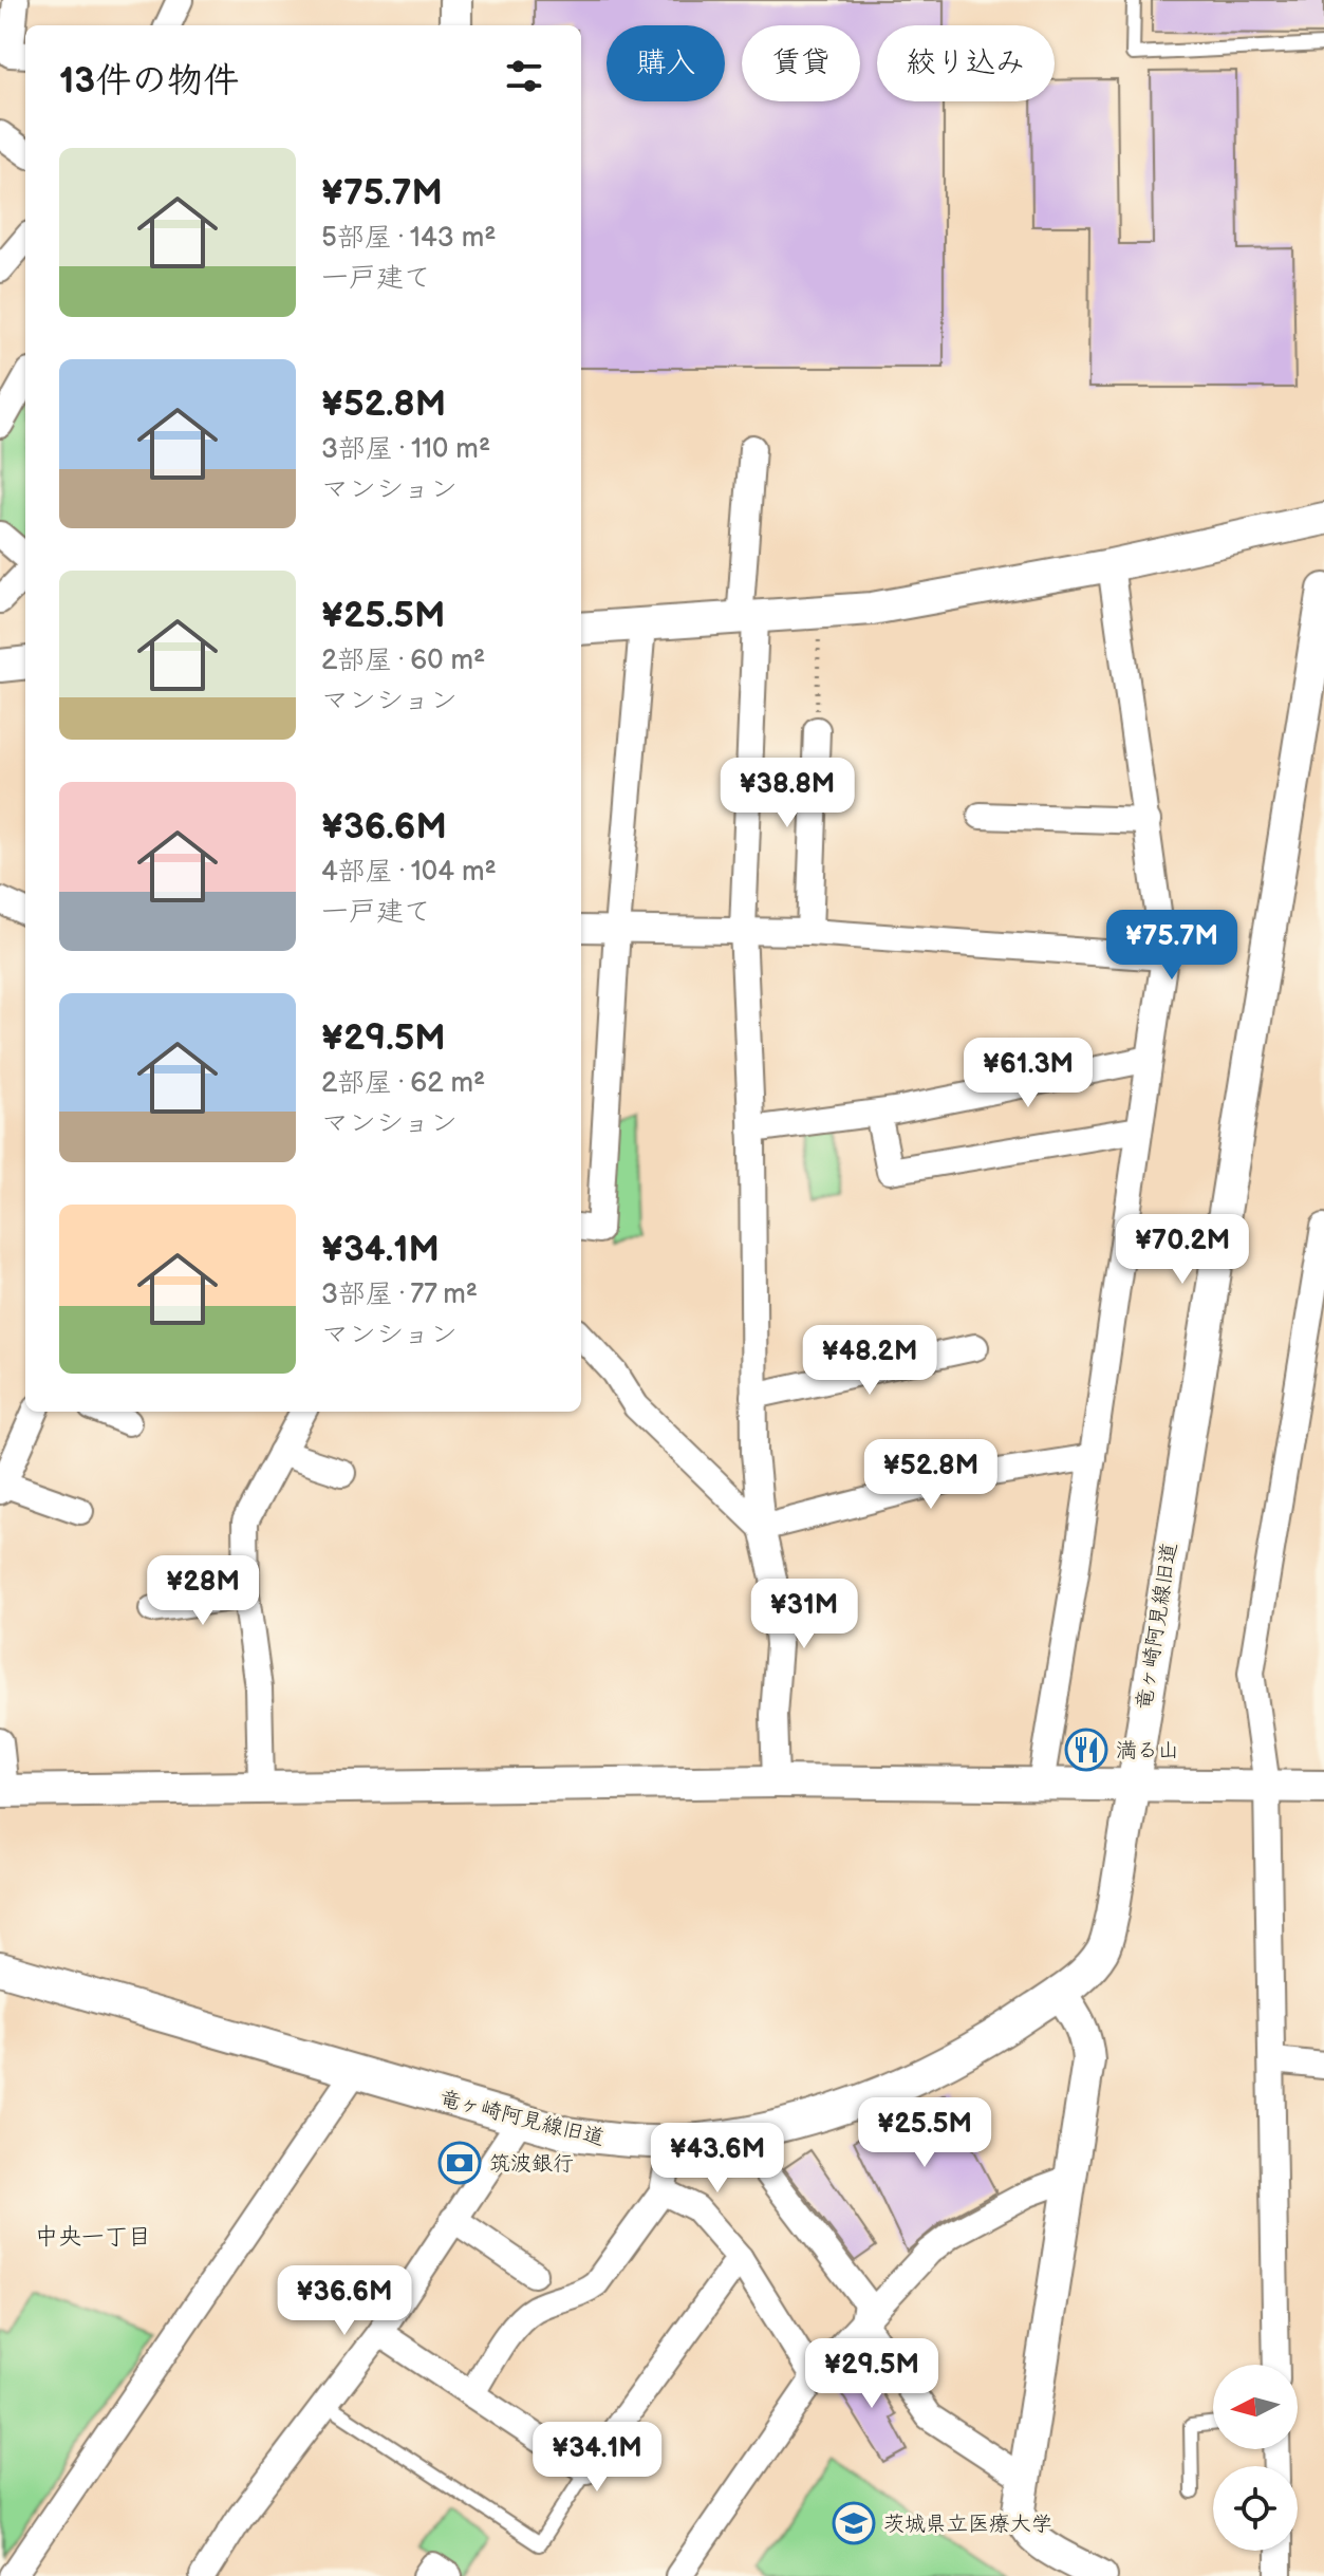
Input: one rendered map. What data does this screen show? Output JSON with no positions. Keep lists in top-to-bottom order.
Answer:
{
  "streets": {
    "street": ["竜ヶ崎阿見線旧道"]
  },
  "districts": ["中央一丁目"],
  "places": {
    "restaurant": ["満る山"],
    "bank": ["筑波銀行"],
    "school or university": ["茨城県立医療大学"]
  },
  "north": "left",
  "page": {
    "chip": ["購入", "賃貸", "絞り込み"],
    "heading": "13件の物件",
    "list": [
      {
        "name": "¥75.7M",
        "note": "5部屋 · 143 m² · 一戸建て"
      },
      {
        "name": "¥52.8M",
        "note": "3部屋 · 110 m² · マンション"
      },
      {
        "name": "¥25.5M",
        "note": "2部屋 · 60 m² · マンション"
      },
      {
        "name": "¥36.6M",
        "note": "4部屋 · 104 m² · 一戸建て"
      },
      {
        "name": "¥29.5M",
        "note": "2部屋 · 62 m² · マンション"
      },
      {
        "name": "¥34.1M",
        "note": "3部屋 · 77 m² · マンション"
      }
    ],
    "price": [
      "¥38.8M",
      "¥75.7M",
      "¥61.3M",
      "¥70.2M",
      "¥48.2M",
      "¥52.8M",
      "¥28M",
      "¥31M",
      "¥25.5M",
      "¥43.6M",
      "¥36.6M",
      "¥29.5M",
      "¥34.1M"
    ]
  }
}
